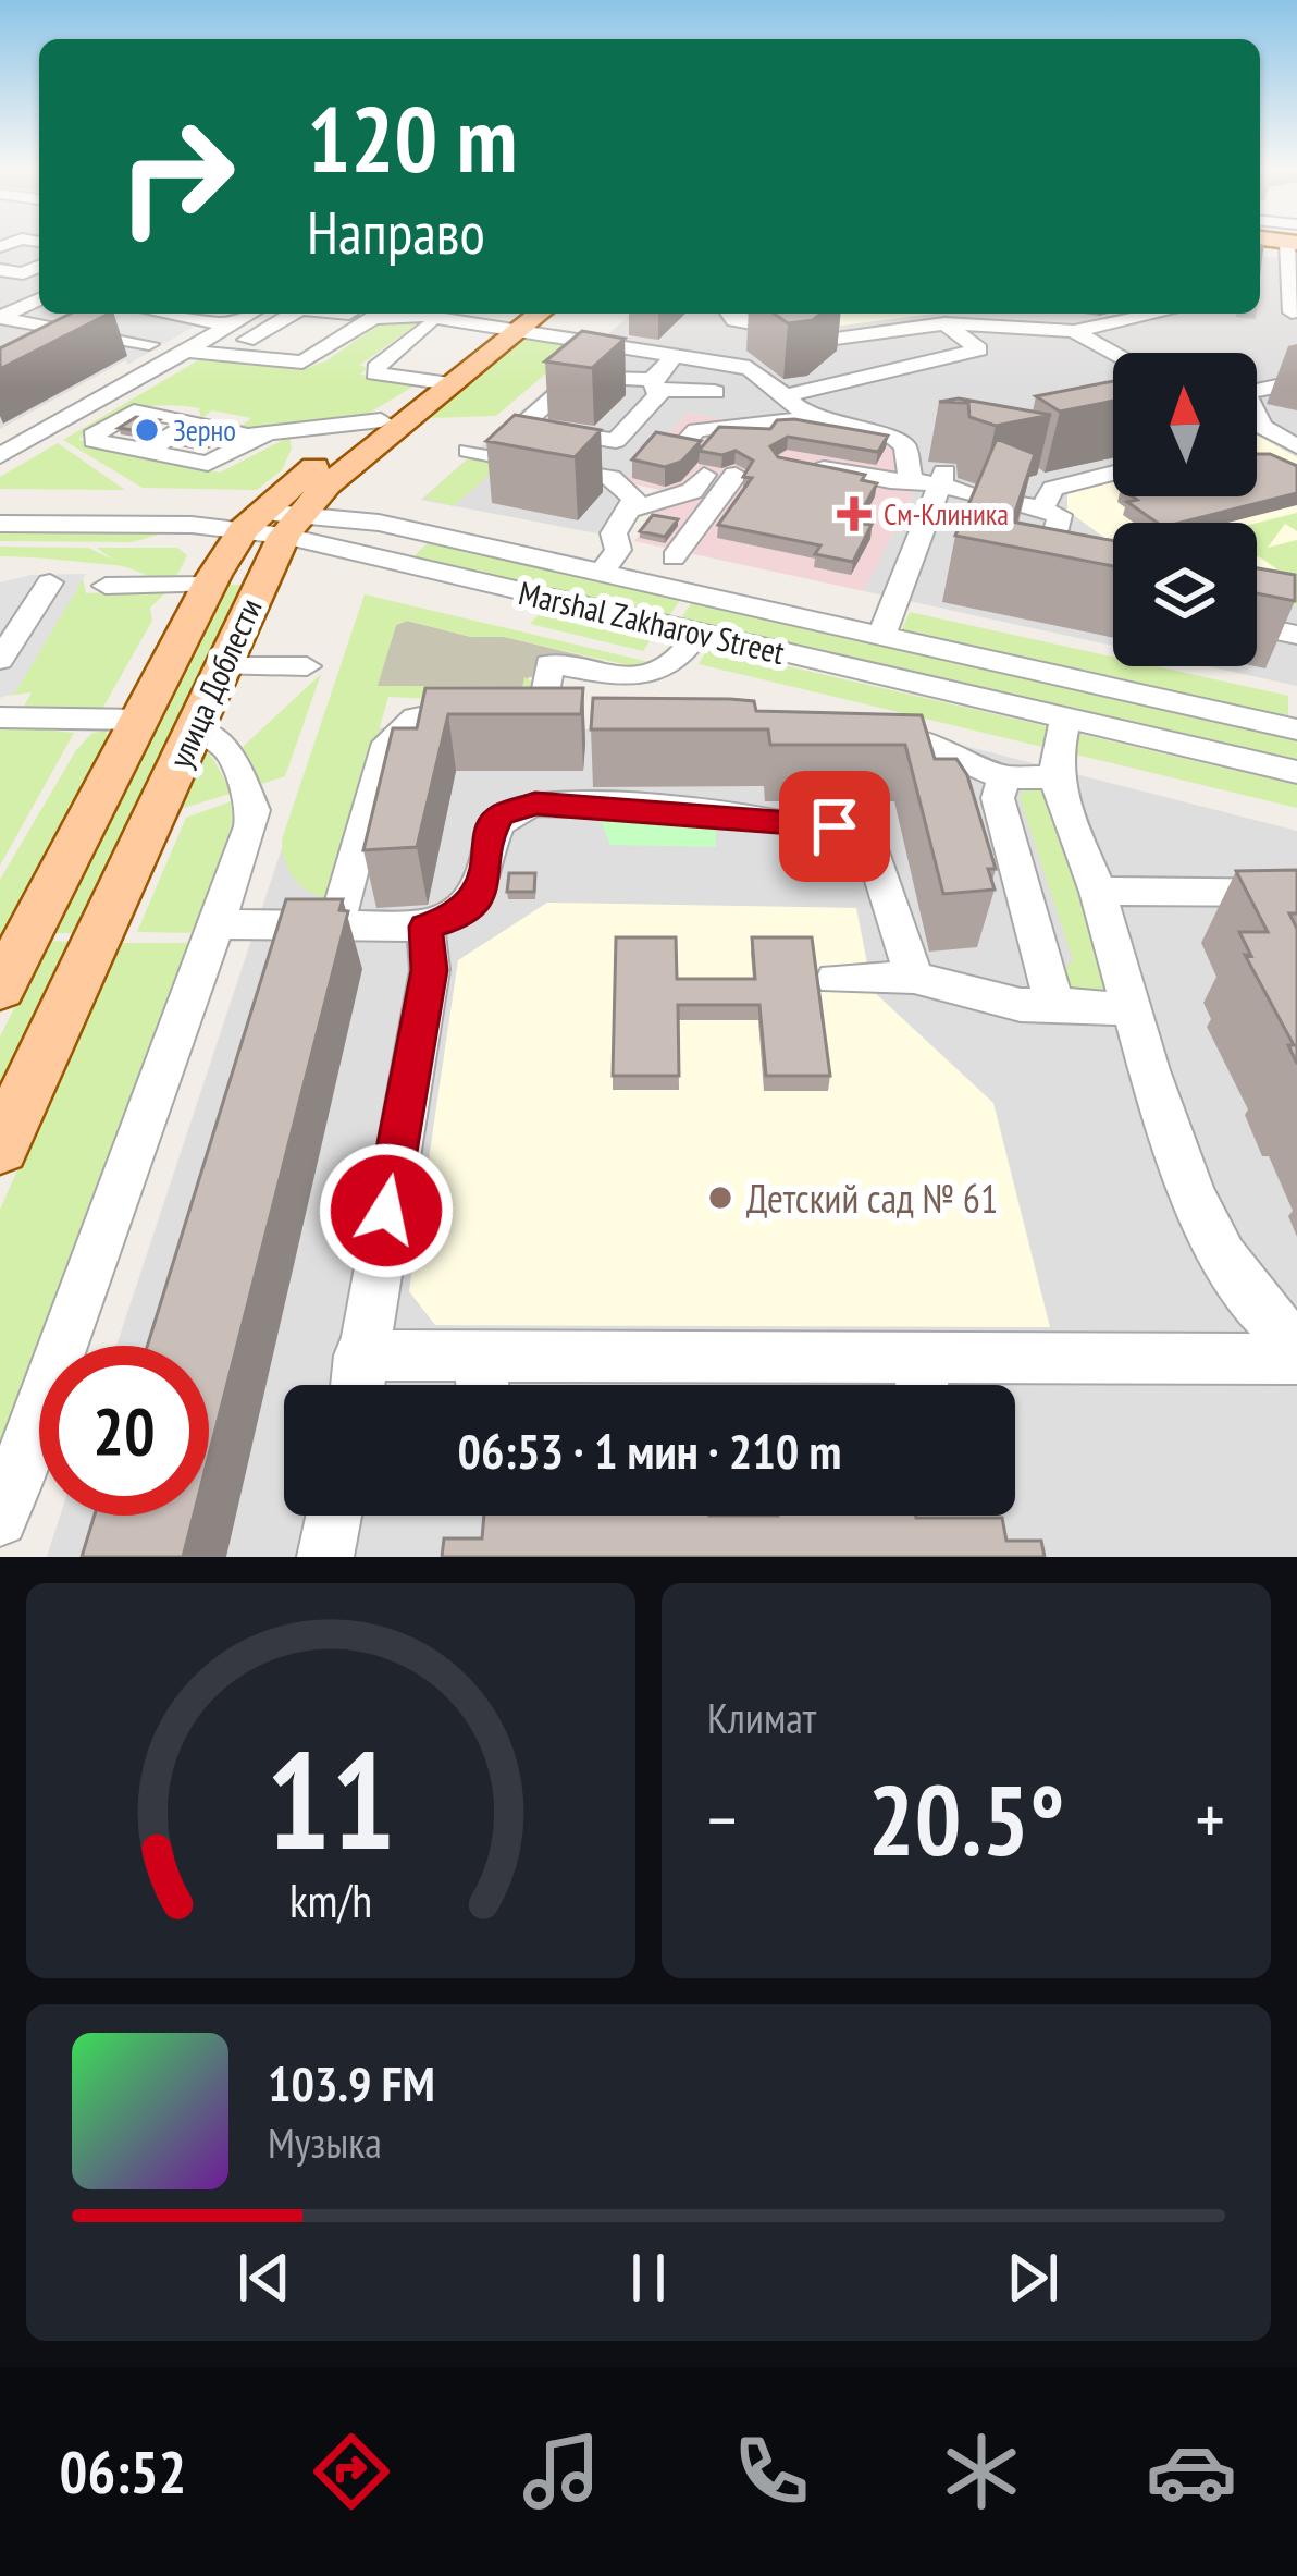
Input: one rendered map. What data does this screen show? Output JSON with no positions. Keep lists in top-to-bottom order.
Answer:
{
  "streets": {
    "main road": ["улица Доблести"],
    "street": ["Marshal Zakharov Street"]
  },
  "crossings": [
    ["Marshal Zakharov Street", "улица Доблести"]
  ],
  "places": {
    "other": ["Зерно", "Детский сад № 61"],
    "health": ["См-Клиника"]
  },
  "north": "top",
  "page": {
    "turn": ["120 m", "Направо"],
    "limit": "20",
    "trip": "06:53 · 1 мин · 210 m",
    "tile": "Климат",
    "heat": ["−", "20.5°", "+"],
    "song": ["103.9 FM", "Музыка"],
    "tabs": "06:52",
    "gauge": ["11", "km/h"]
  }
}
